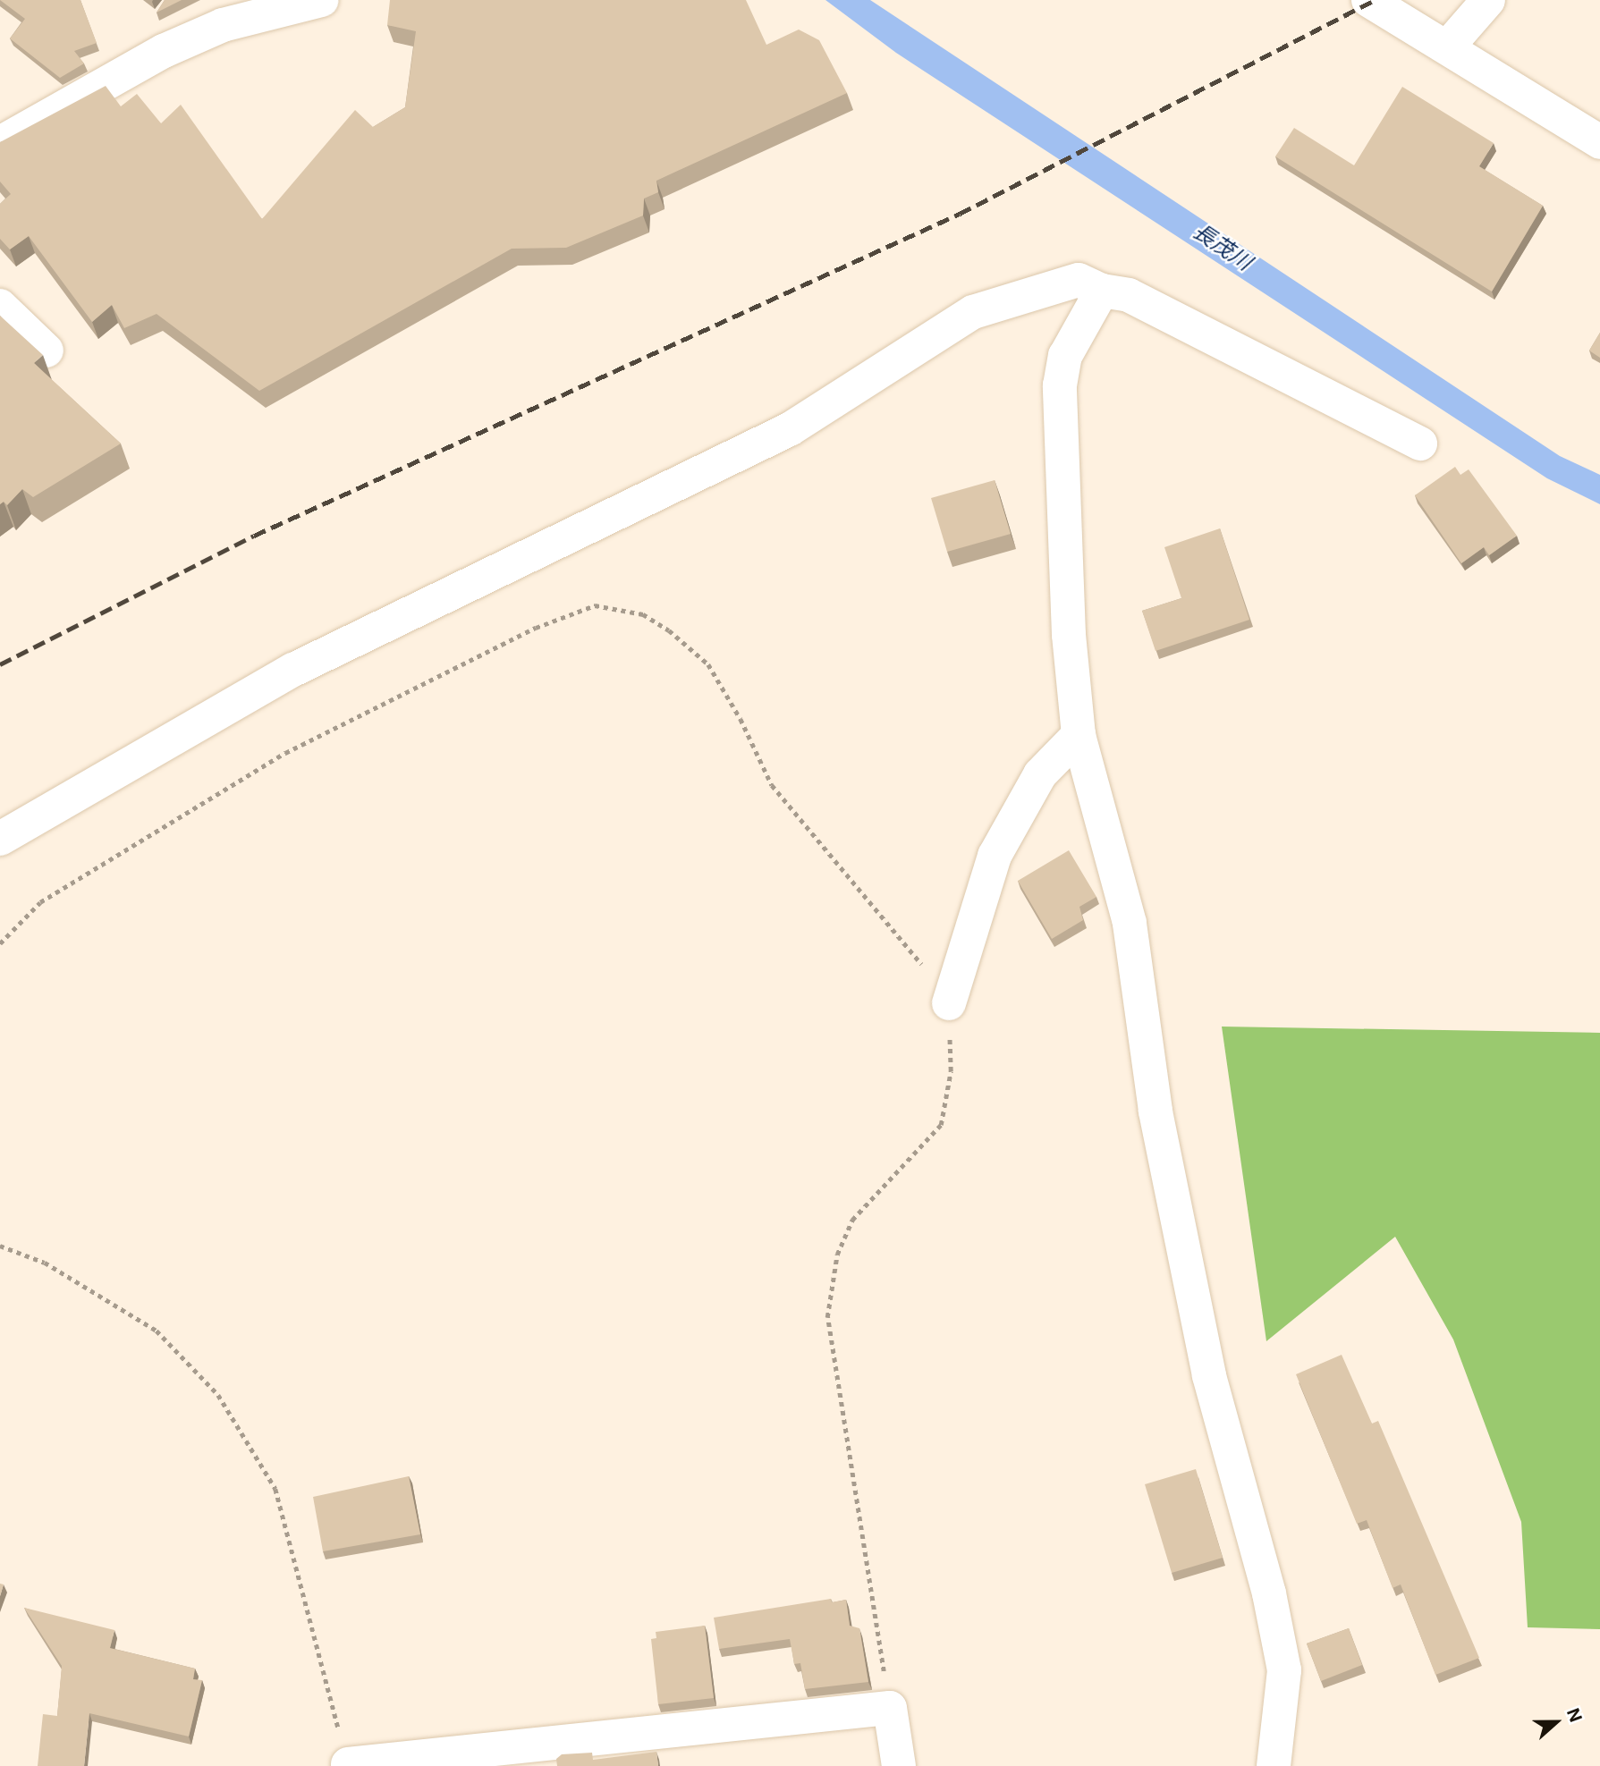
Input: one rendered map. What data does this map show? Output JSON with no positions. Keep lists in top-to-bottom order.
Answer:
{
  "water": ["長茂川"],
  "north": "right"
}
